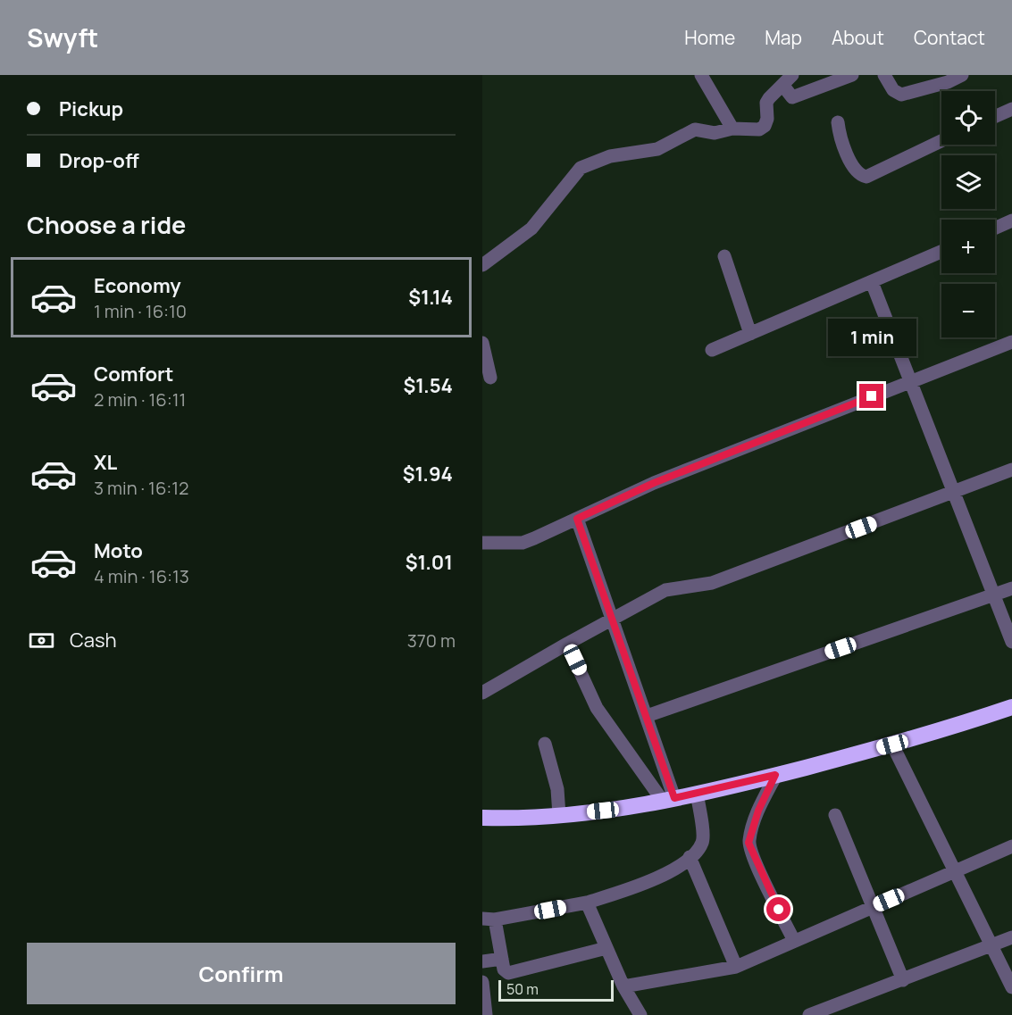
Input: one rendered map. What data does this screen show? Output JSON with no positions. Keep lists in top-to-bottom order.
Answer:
{
  "scale_bar": "50 m",
  "page": {
    "header": "Swyft",
    "nav": [
      "Home",
      "Map",
      "About",
      "Contact"
    ],
    "banner": ["Pickup", "Drop-off"],
    "map_buttons": ["+", "−"],
    "heading": "Choose a ride",
    "list": [
      {
        "name": "Economy",
        "note": "1 min · 16:10",
        "value": "$1.14"
      },
      {
        "name": "Comfort",
        "note": "2 min · 16:11",
        "value": "$1.54"
      },
      {
        "name": "XL",
        "note": "3 min · 16:12",
        "value": "$1.94"
      },
      {
        "name": "Moto",
        "note": "4 min · 16:13",
        "value": "$1.01"
      }
    ],
    "bubble": "1 min",
    "pay": ["Cash", "370 m"],
    "buttons": "Confirm",
    "scale": "50 m"
  }
}
